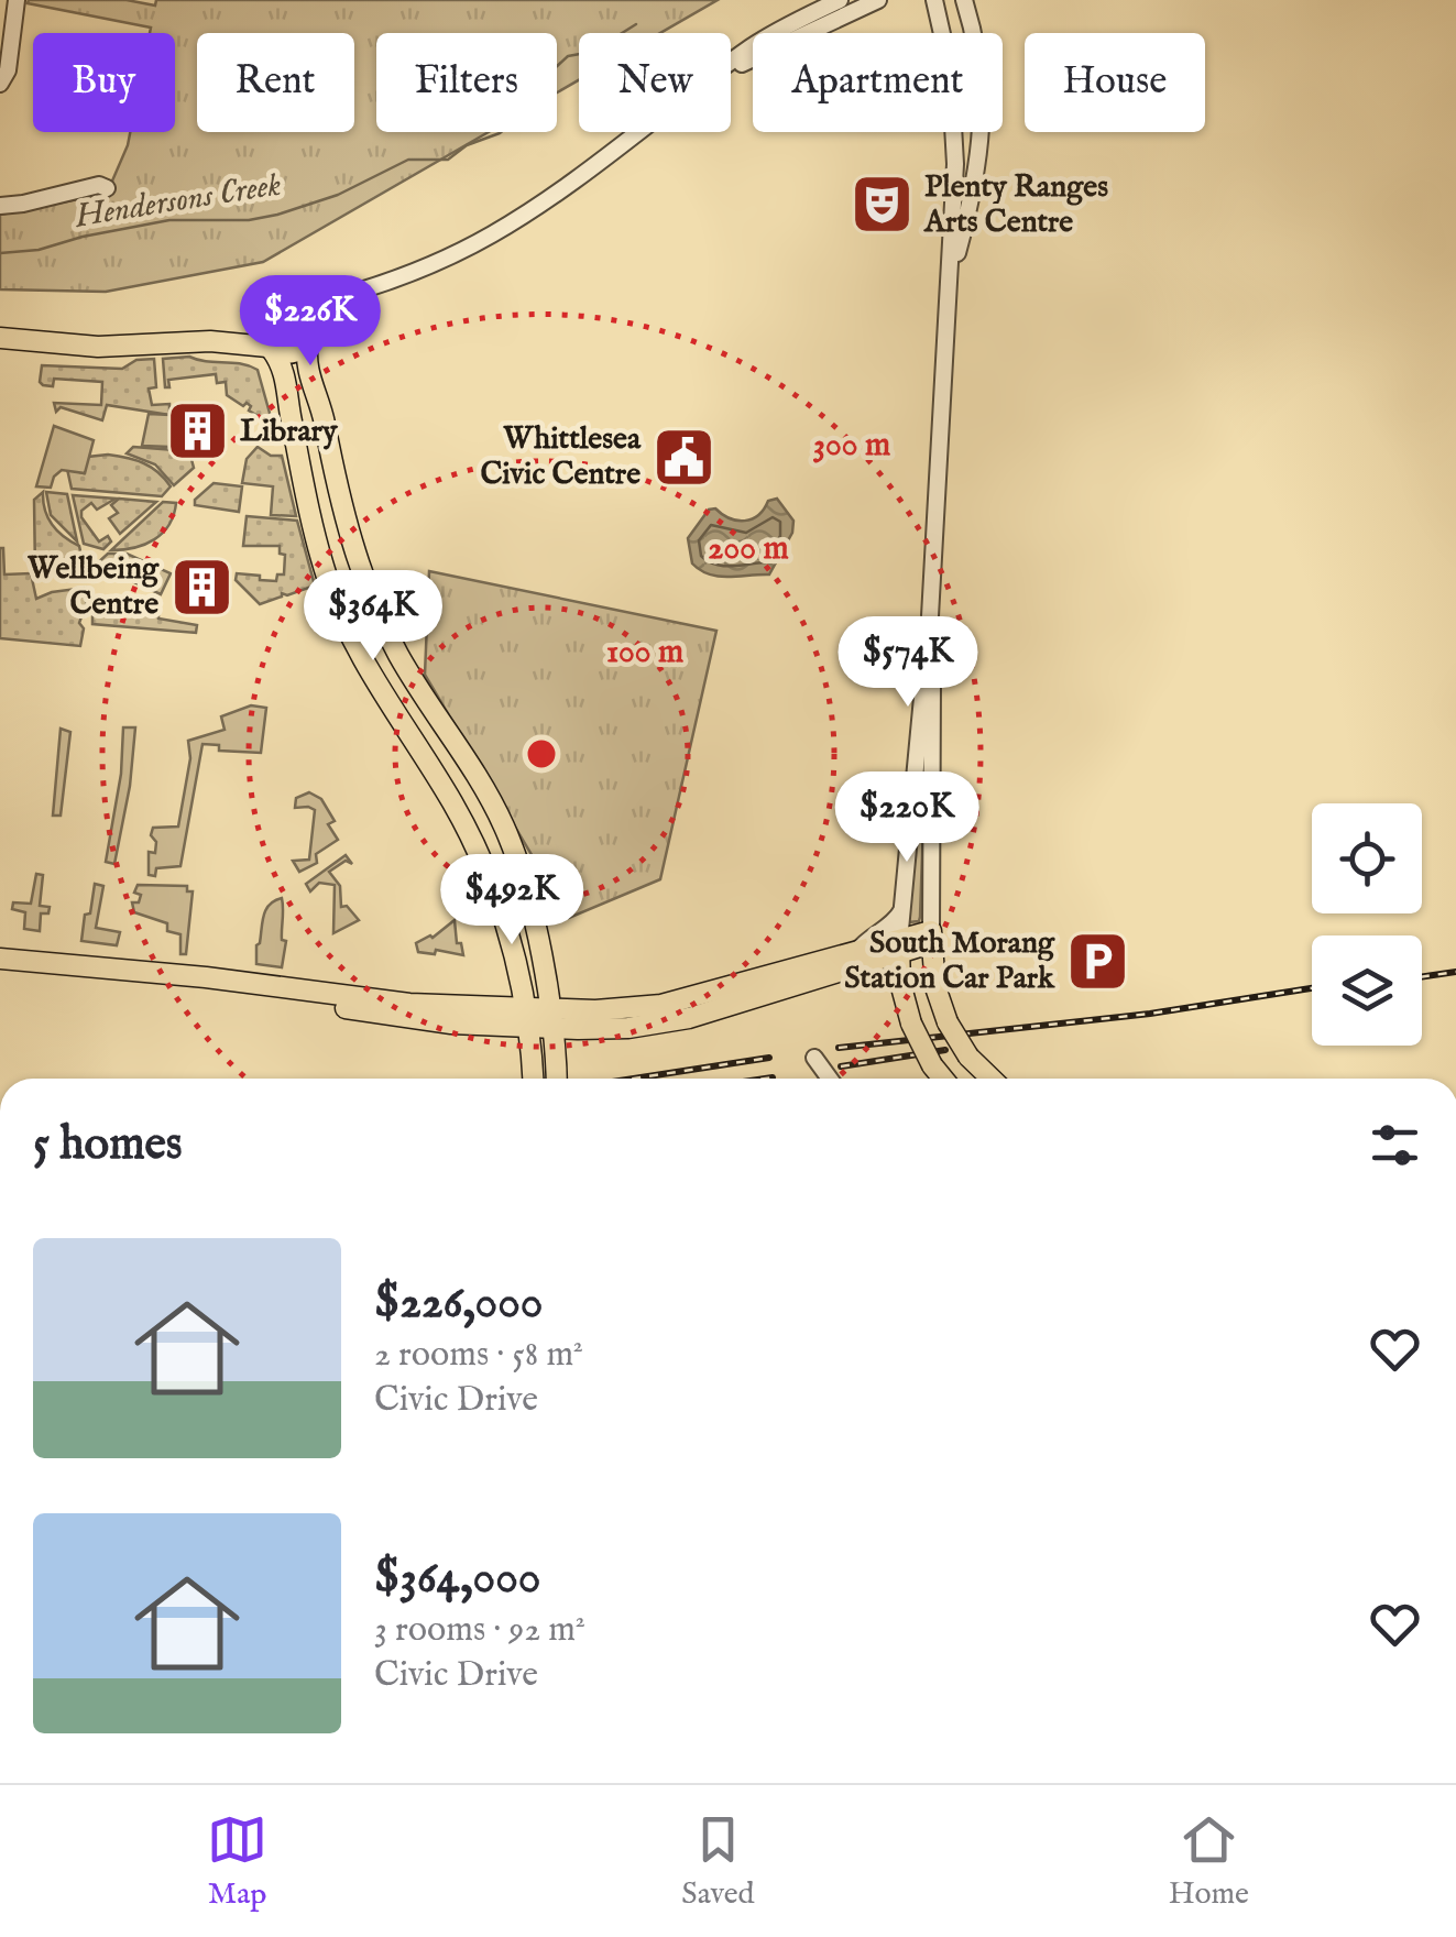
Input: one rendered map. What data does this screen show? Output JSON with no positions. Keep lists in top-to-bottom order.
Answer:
{
  "water": ["Hendersons Creek"],
  "places": {
    "theatre": ["Plenty Ranges Arts Centre"],
    "building": ["Library", "Wellbeing Centre"],
    "public building": ["Whittlesea Civic Centre"],
    "parking": ["South Morang Station Car Park"]
  },
  "page": {
    "chip": [
      "Buy",
      "Rent",
      "Filters",
      "New",
      "Apartment",
      "House"
    ],
    "price": [
      "$226K",
      "$364K",
      "$574K",
      "$220K",
      "$492K"
    ],
    "heading": "5 homes",
    "list": [
      {
        "name": "$226,000",
        "note": "2 rooms · 58 m² · Civic Drive"
      },
      {
        "name": "$364,000",
        "note": "3 rooms · 92 m² · Civic Drive"
      }
    ],
    "tabs": ["Map", "Saved", "Home"]
  },
  "rings": ["300 m", "200 m", "100 m"]
}
